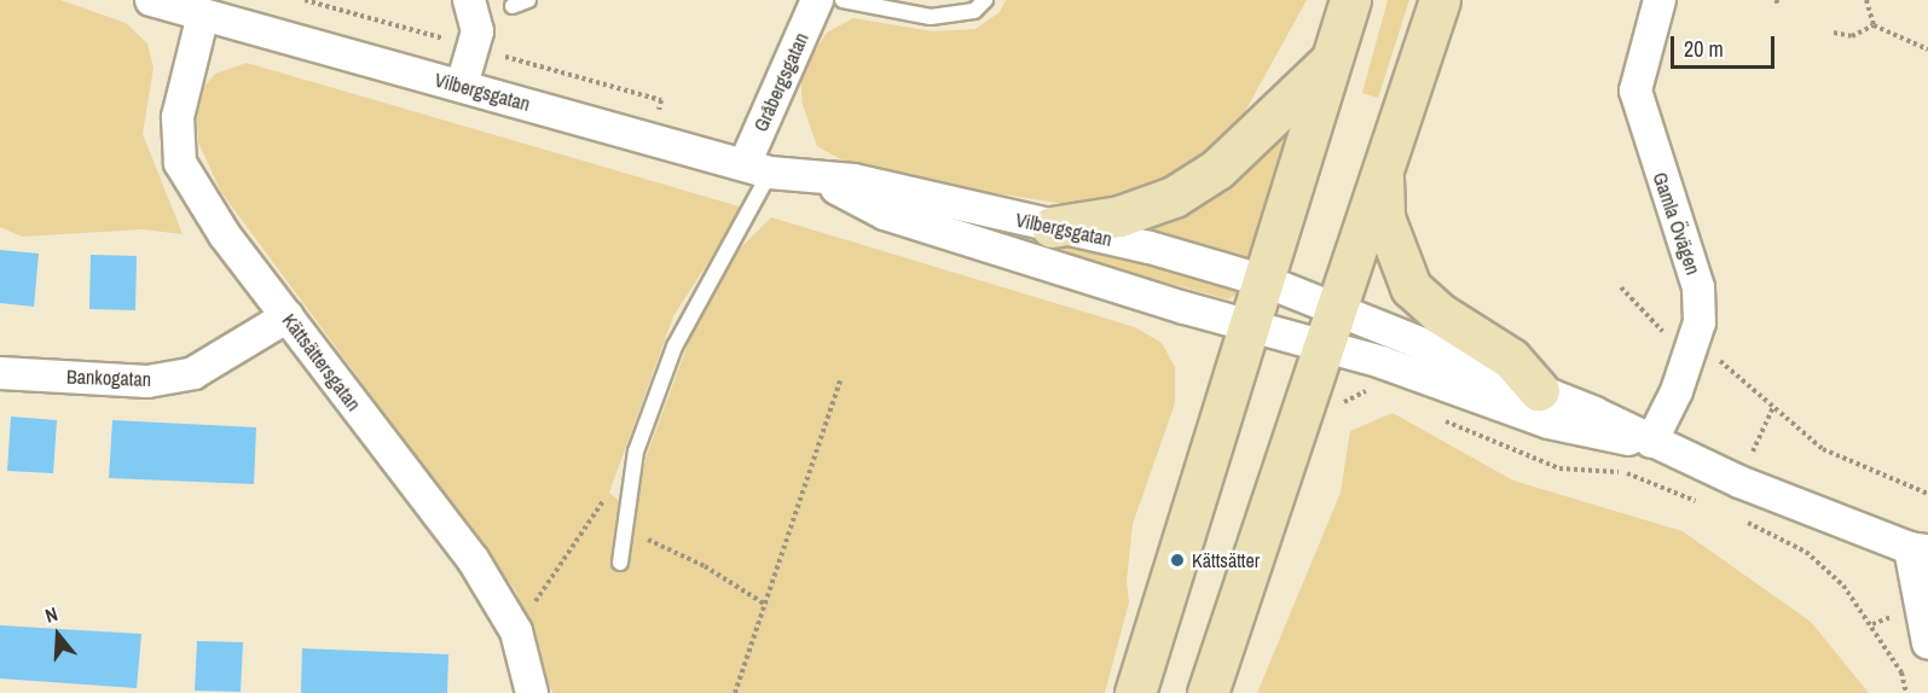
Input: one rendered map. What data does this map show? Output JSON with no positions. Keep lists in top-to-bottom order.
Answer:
{
  "streets": {
    "street": [
      "Gråbergsgatan",
      "Vilbergsgatan",
      "Gamla Övägen",
      "Kättsättersgatan",
      "Bankogatan"
    ]
  },
  "crossings": [
    ["Gråbergsgatan", "Vilbergsgatan"],
    ["Vilbergsgatan", "Kättsättersgatan"],
    ["Kättsättersgatan", "Bankogatan"]
  ],
  "places": ["Kättsätter"],
  "scale_bar": "20 m",
  "north": "top"
}
